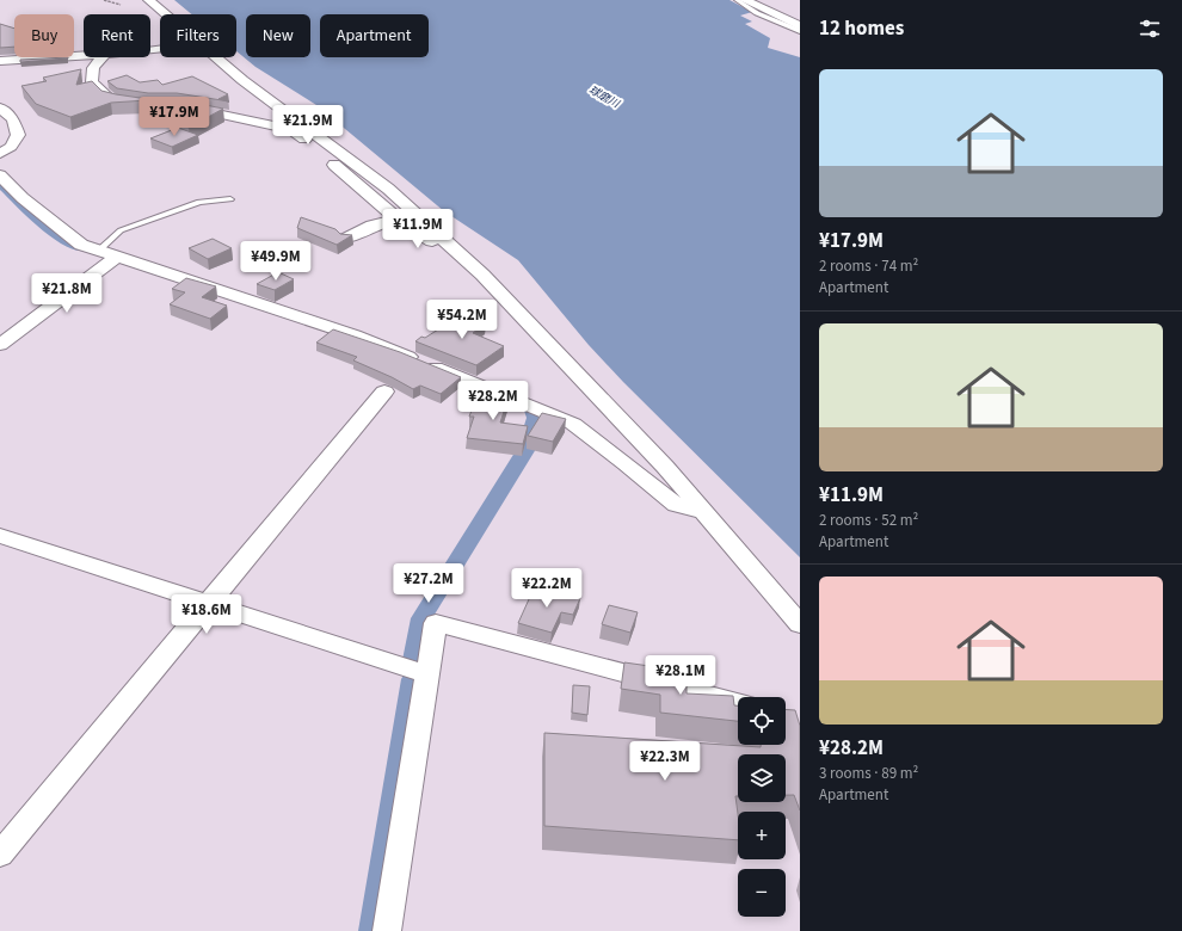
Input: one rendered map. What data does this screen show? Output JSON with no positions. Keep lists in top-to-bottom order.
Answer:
{
  "water": ["球磨川"],
  "page": {
    "heading": "12 homes",
    "chip": [
      "Buy",
      "Rent",
      "Filters",
      "New",
      "Apartment"
    ],
    "list": [
      {
        "name": "¥17.9M",
        "note": "2 rooms · 74 m² · Apartment"
      },
      {
        "name": "¥11.9M",
        "note": "2 rooms · 52 m² · Apartment"
      },
      {
        "name": "¥28.2M",
        "note": "3 rooms · 89 m² · Apartment"
      }
    ],
    "price": [
      "¥17.9M",
      "¥21.9M",
      "¥11.9M",
      "¥49.9M",
      "¥21.8M",
      "¥54.2M",
      "¥28.2M",
      "¥27.2M",
      "¥22.2M",
      "¥18.6M",
      "¥28.1M",
      "¥22.3M"
    ],
    "map_buttons": ["+", "−"]
  }
}
